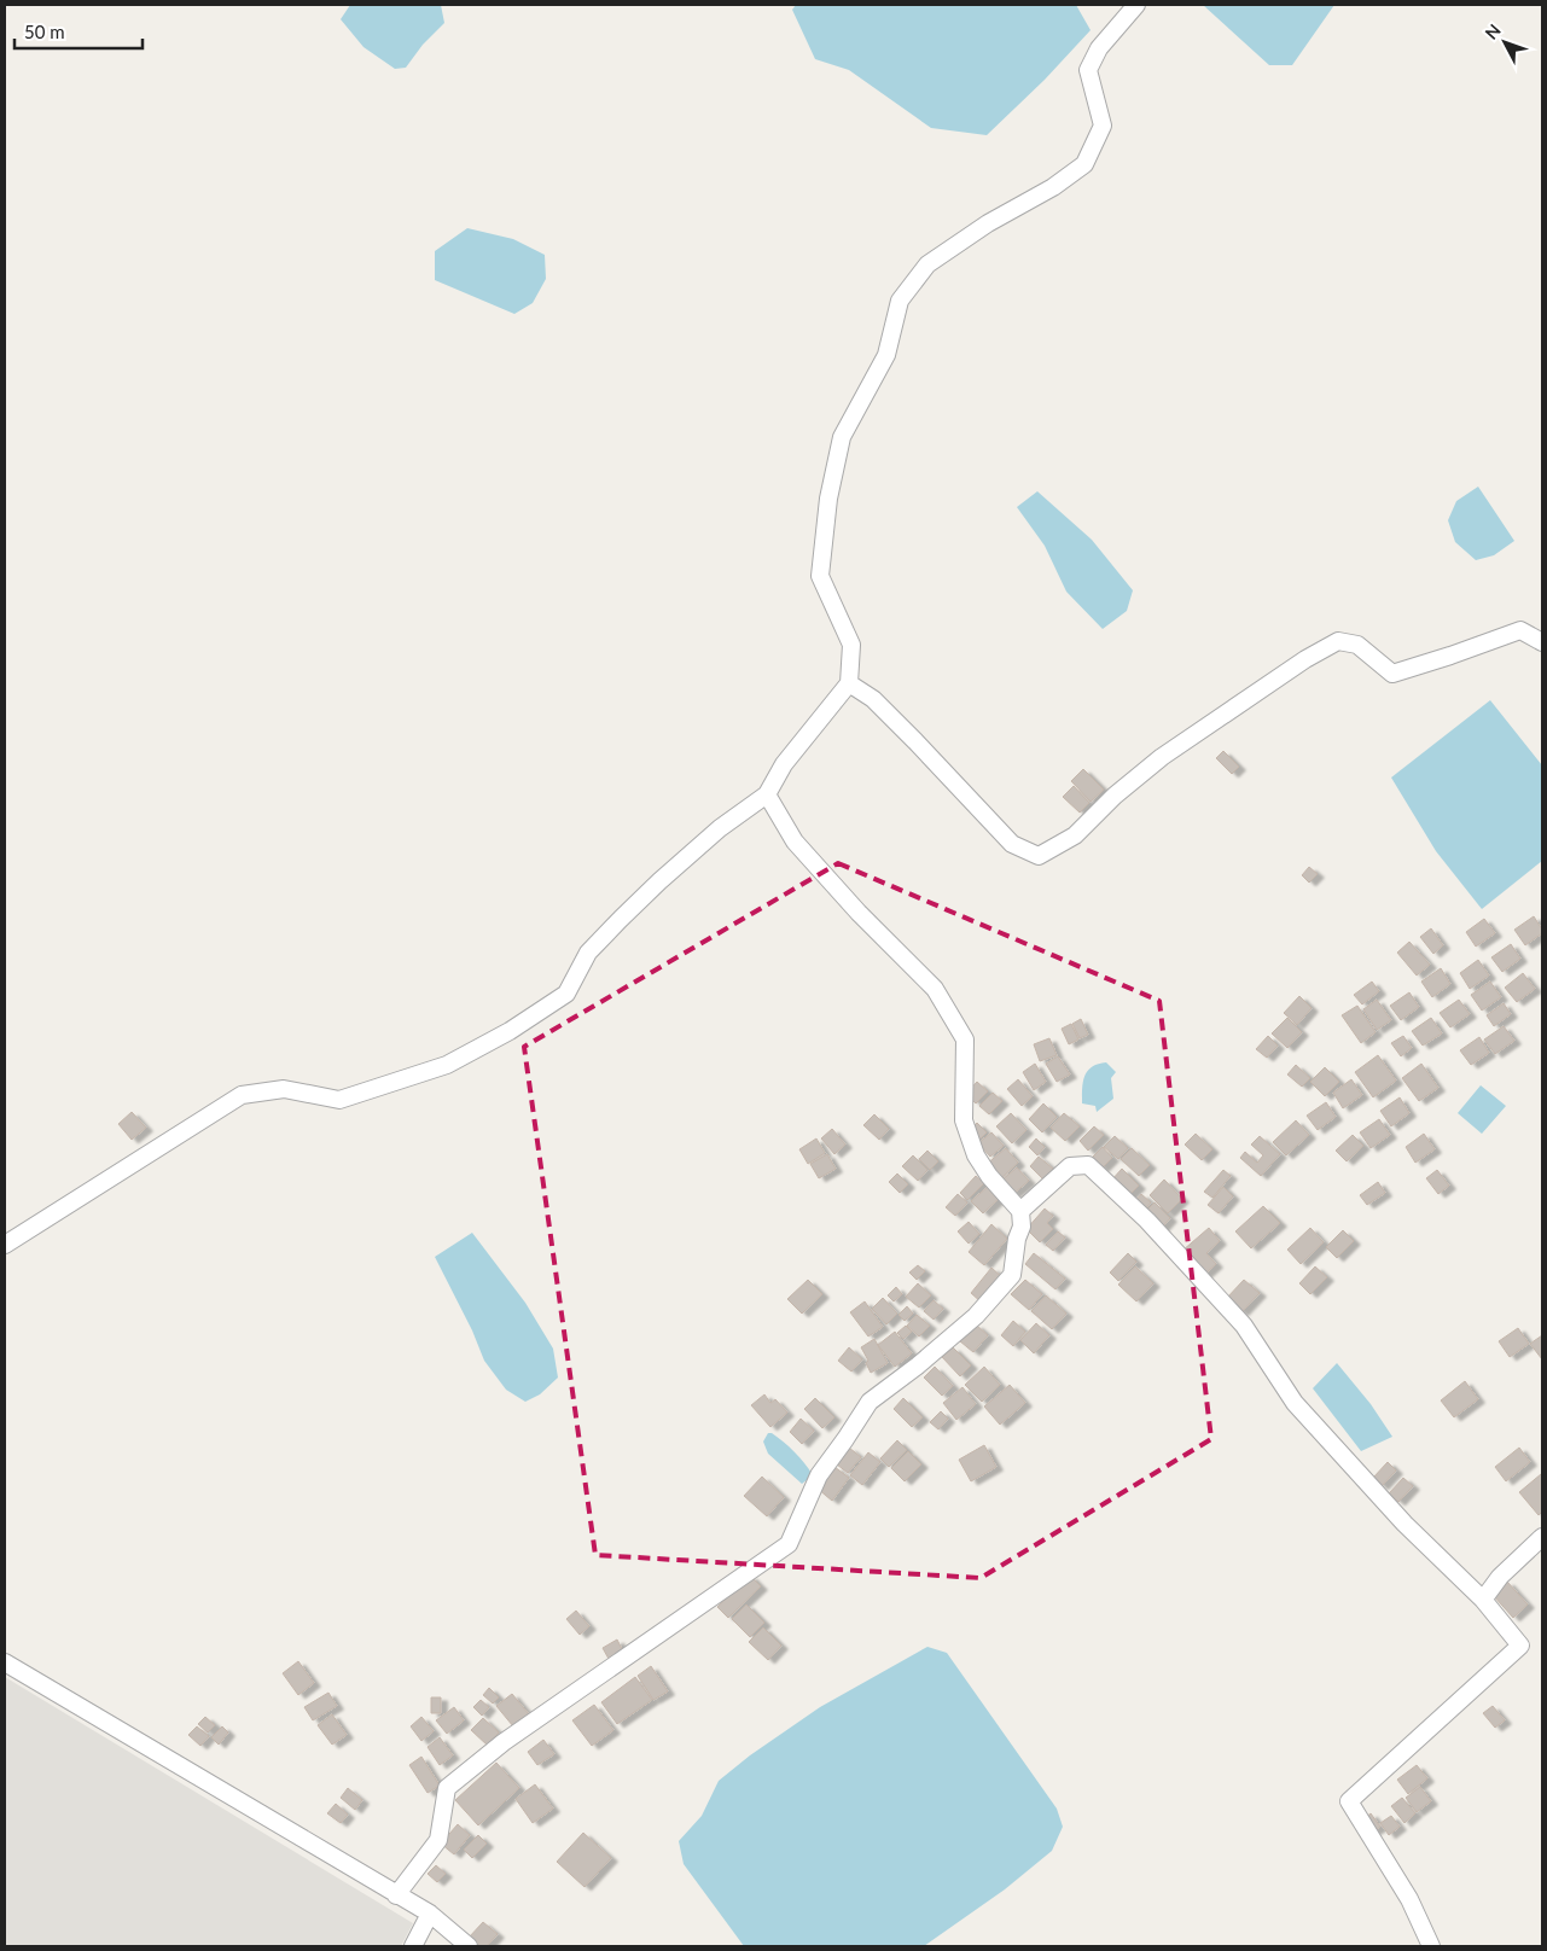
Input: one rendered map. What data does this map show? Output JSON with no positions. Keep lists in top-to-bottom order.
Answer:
{
  "scale_bar": "50 m",
  "north": "top left"
}
